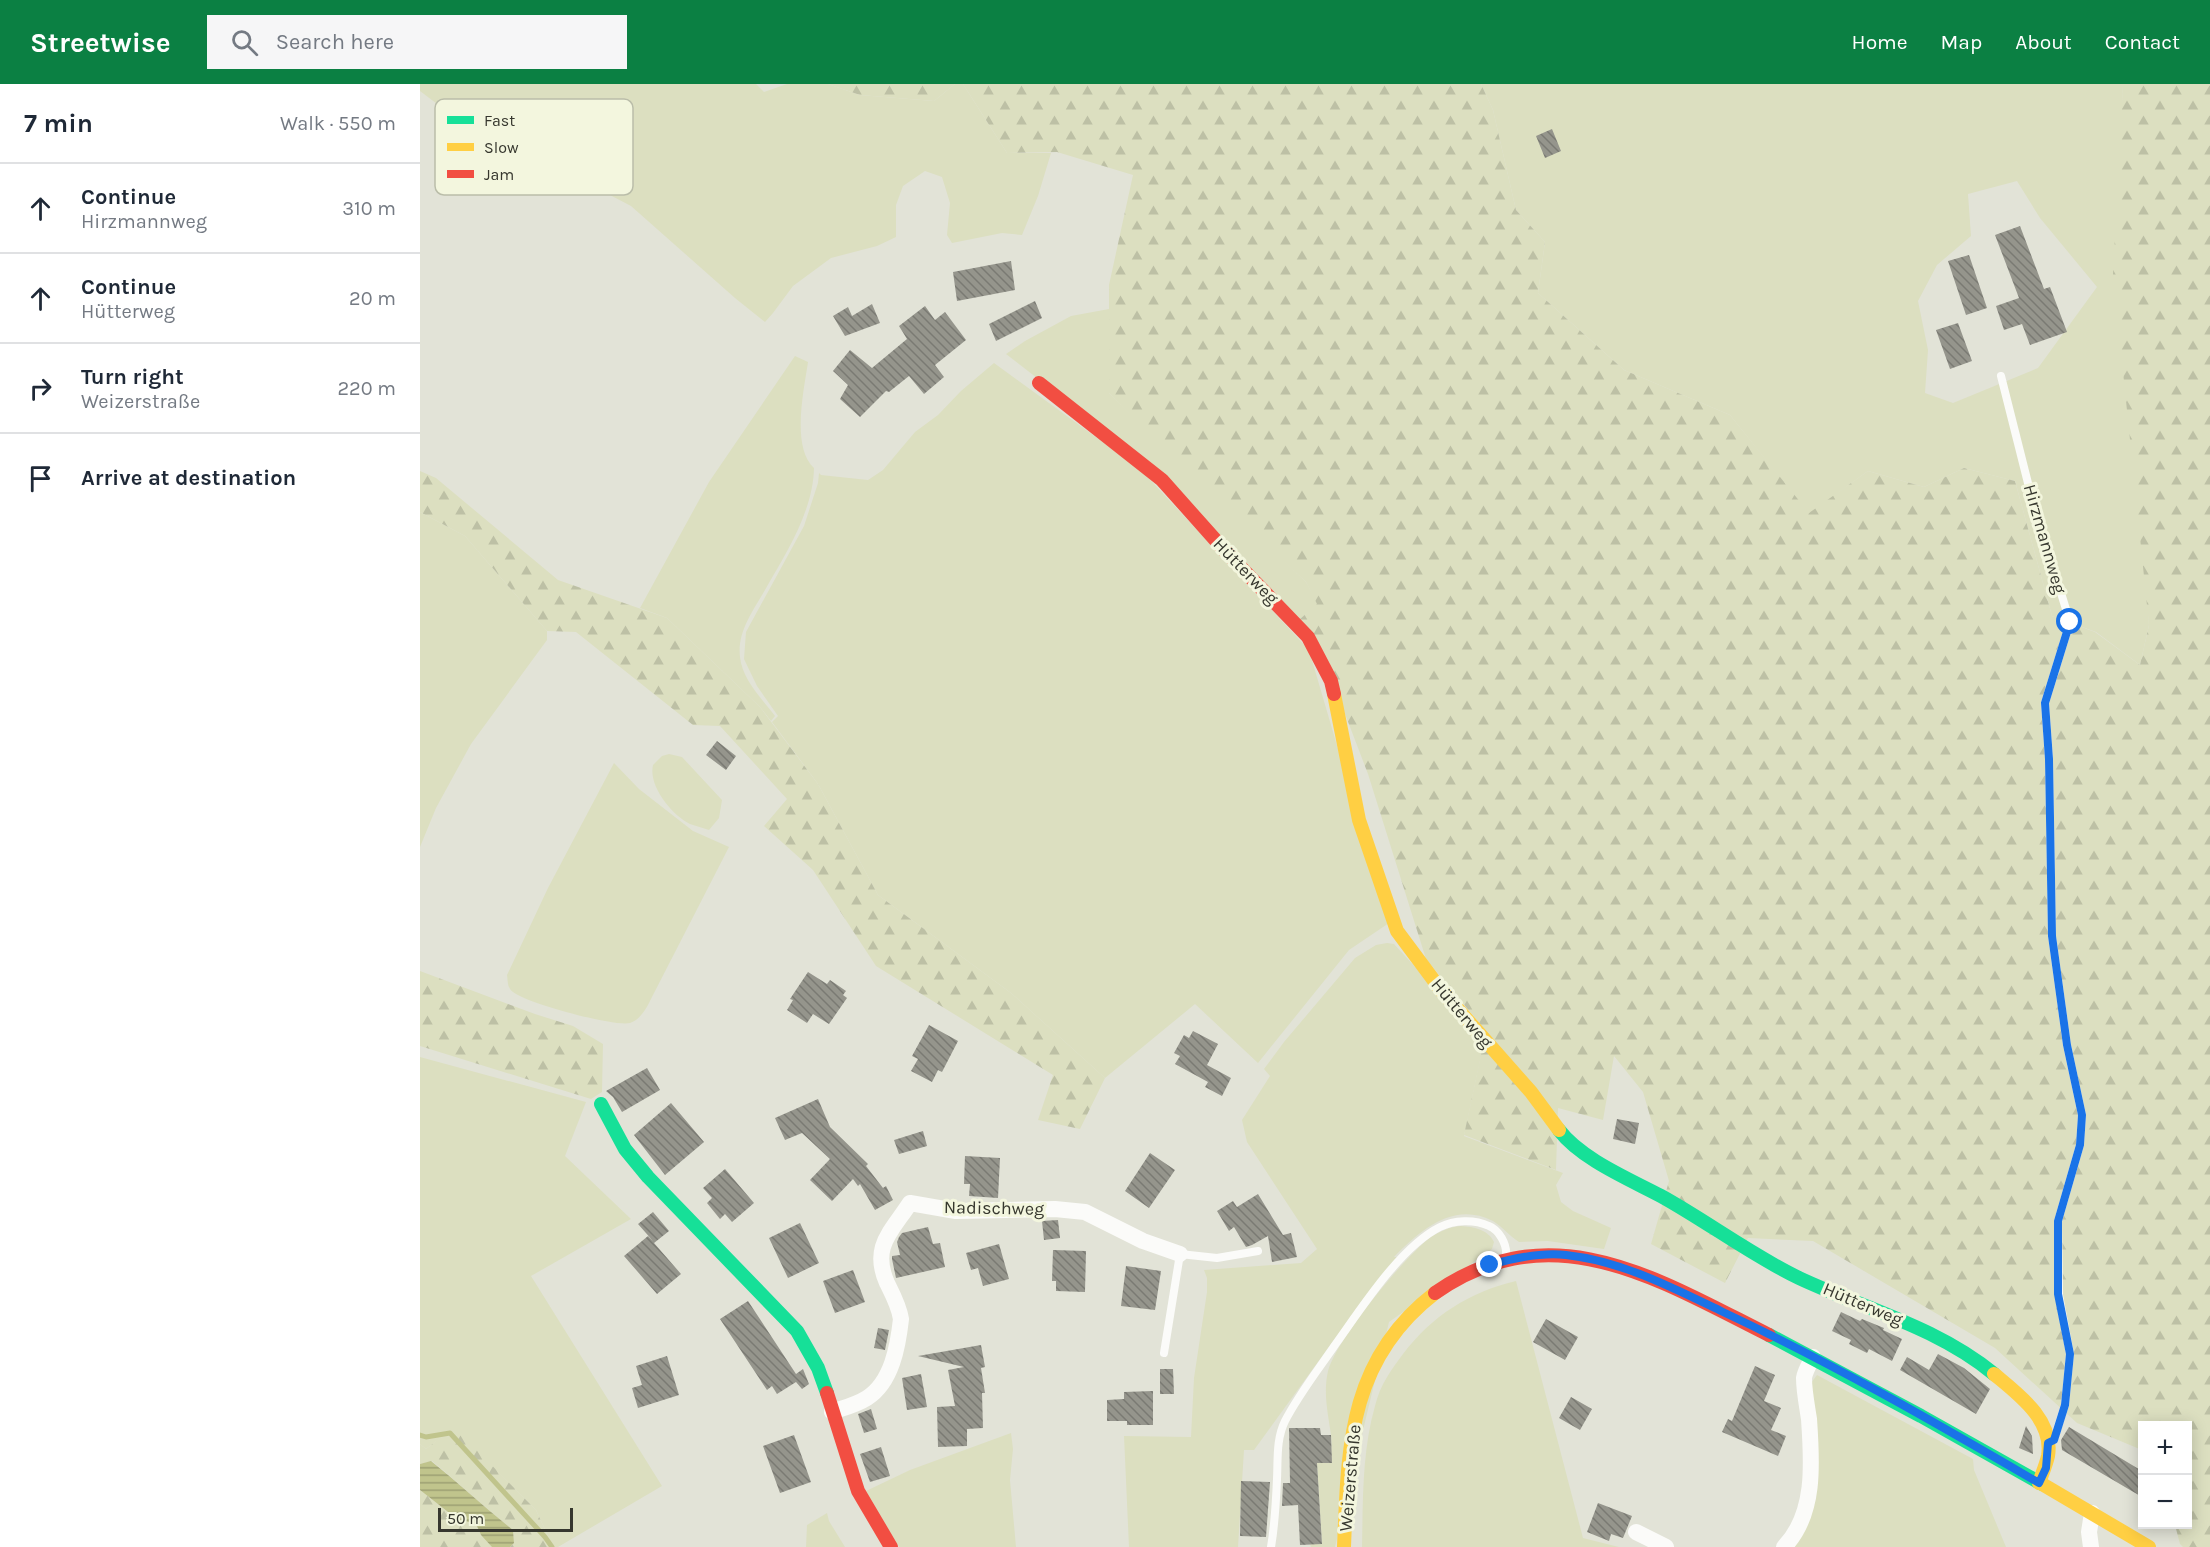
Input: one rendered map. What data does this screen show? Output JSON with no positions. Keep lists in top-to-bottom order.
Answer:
{
  "streets": {
    "street": ["Hütterweg", "Nadischweg", "Weizerstraße"],
    "lane": ["Hirzmannweg"]
  },
  "crossings": [
    ["Hirzmannweg", "Hütterweg"]
  ],
  "legend": ["Fast", "Slow", "Jam"],
  "scale_bar": "50 m",
  "page": {
    "header": "Streetwise",
    "search": "Search here",
    "nav": [
      "Home",
      "Map",
      "About",
      "Contact"
    ],
    "heading": ["7 min", "Walk · 550 m"],
    "list": [
      ["Continue", "Hirzmannweg", "310 m"],
      ["Continue", "Hütterweg", "20 m"],
      ["Turn right", "Weizerstraße", "220 m"],
      "Arrive at destination"
    ],
    "map_buttons": ["+", "−"],
    "scale": "50 m"
  }
}
